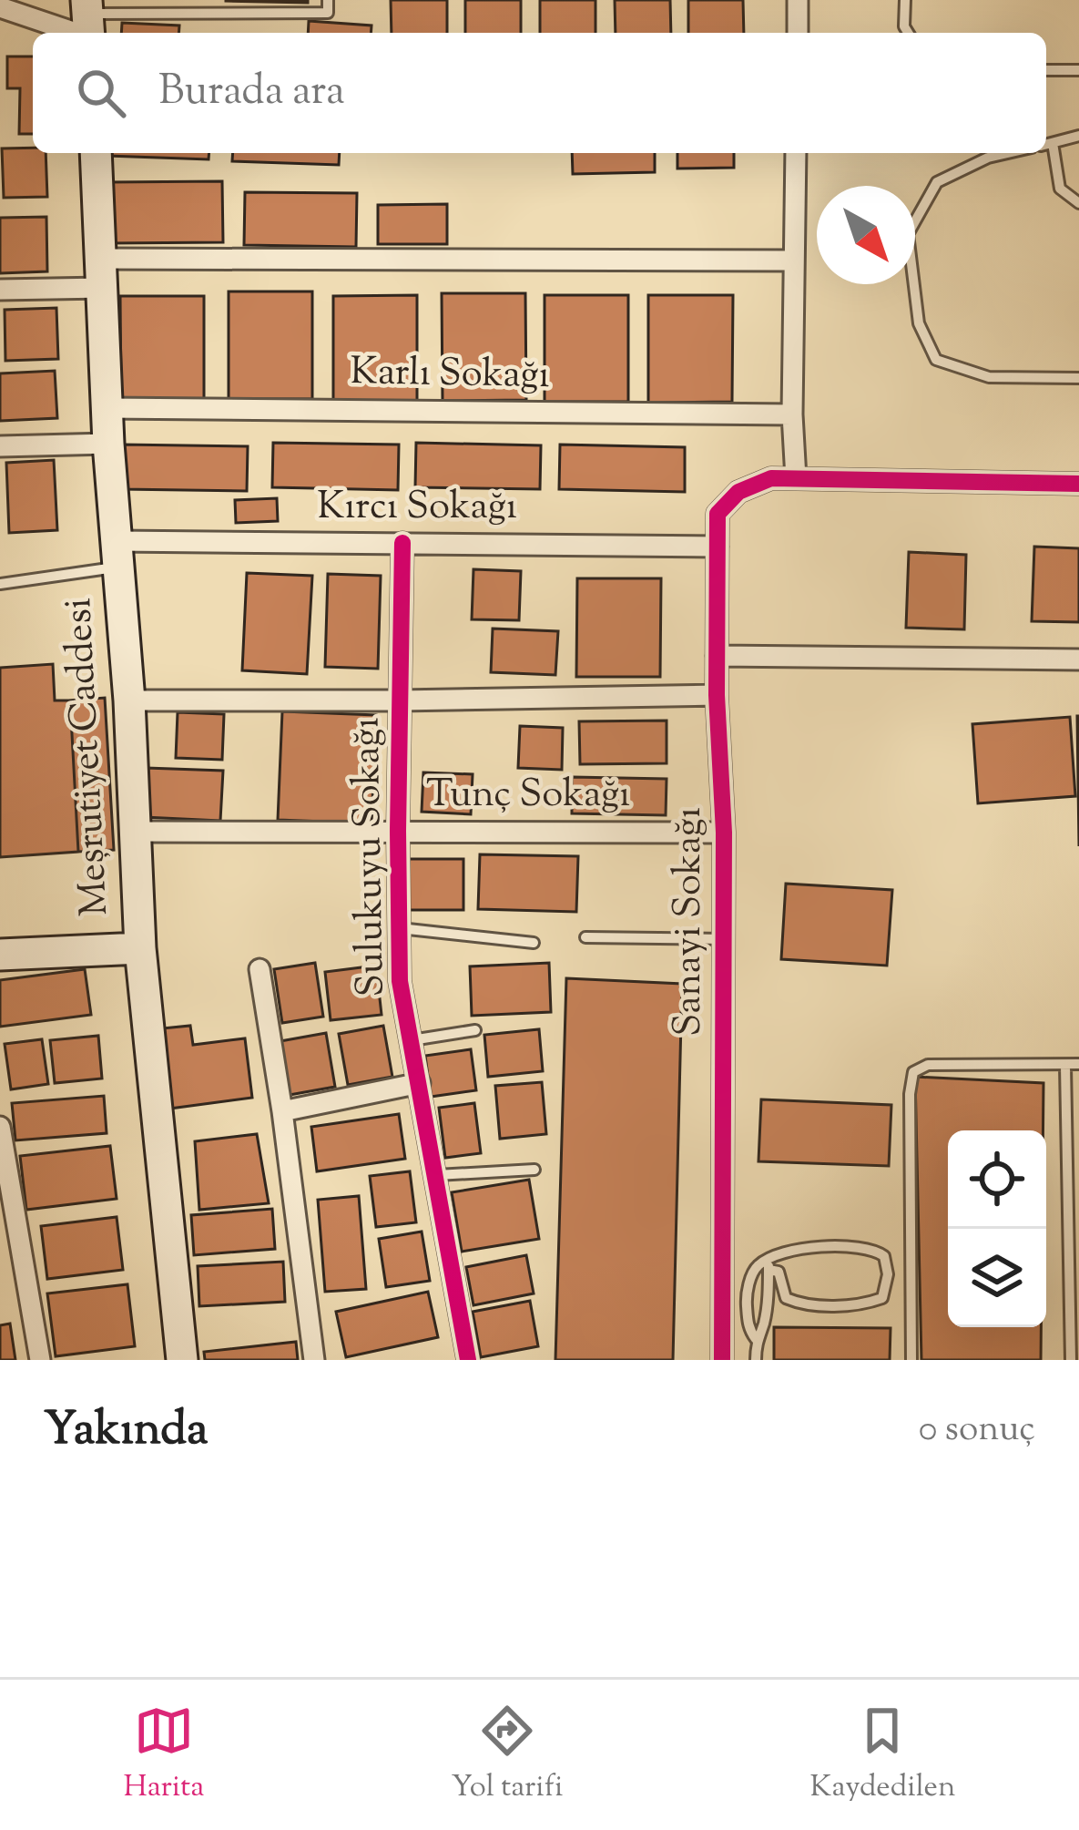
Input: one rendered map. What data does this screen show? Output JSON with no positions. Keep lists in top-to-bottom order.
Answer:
{
  "streets": {
    "main road": ["Meşrutiyet Caddesi"],
    "street": [
      "Karlı Sokağı",
      "Kırcı Sokağı",
      "Tunç Sokağı",
      "Sulukuyu Sokağı",
      "Sanayi Sokağı"
    ]
  },
  "crossings": [
    ["Karlı Sokağı", "Meşrutiyet Caddesi"],
    ["Kırcı Sokağı", "Meşrutiyet Caddesi"],
    ["Kırcı Sokağı", "Sulukuyu Sokağı"],
    ["Kırcı Sokağı", "Sanayi Sokağı"],
    ["Meşrutiyet Caddesi", "Tunç Sokağı"],
    ["Tunç Sokağı", "Sulukuyu Sokağı"],
    ["Tunç Sokağı", "Sanayi Sokağı"]
  ],
  "north": "bottom right",
  "page": {
    "search": "Burada ara",
    "heading": ["Yakında", "0 sonuç"],
    "nav": ["Harita", "Yol tarifi", "Kaydedilen"]
  }
}
